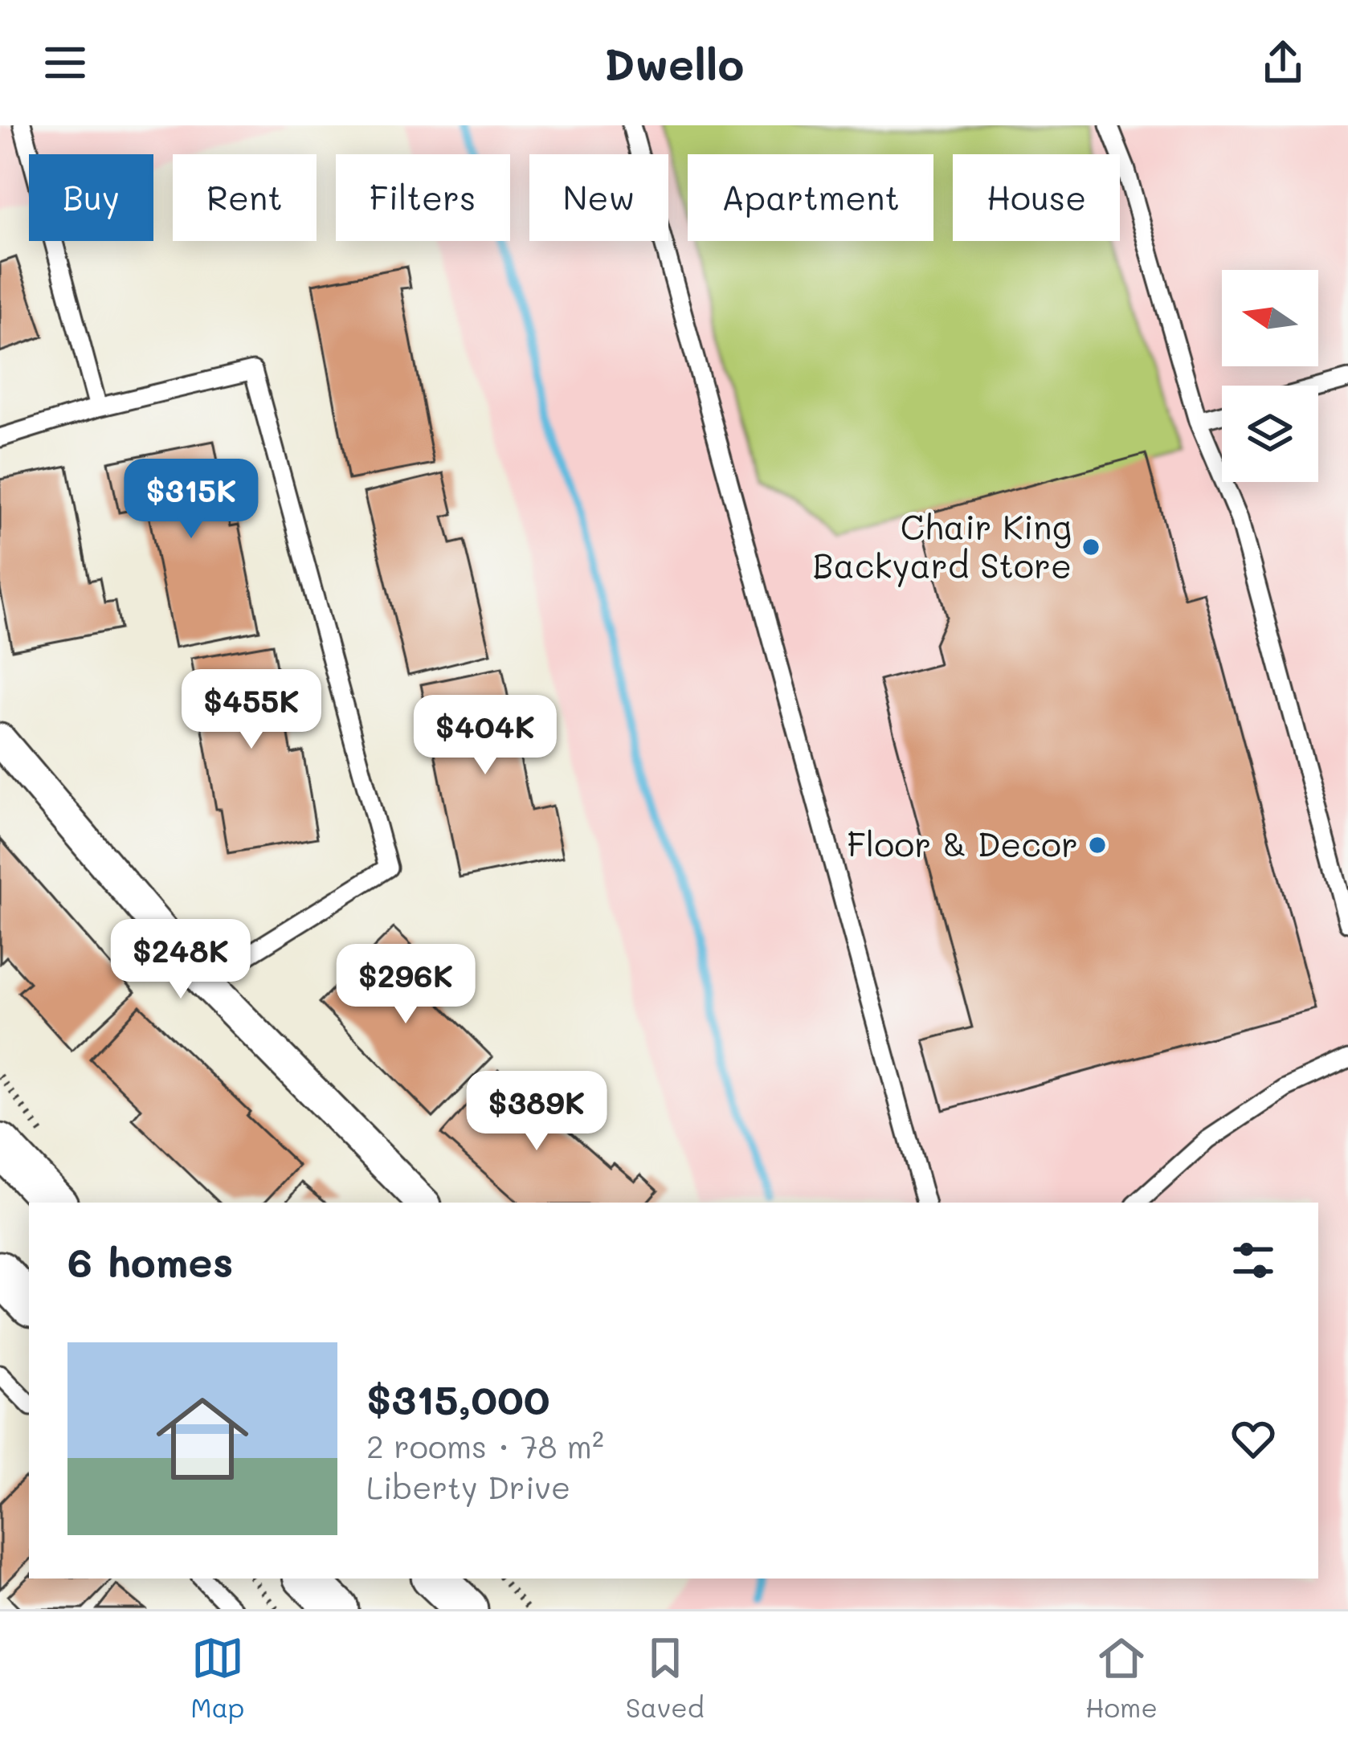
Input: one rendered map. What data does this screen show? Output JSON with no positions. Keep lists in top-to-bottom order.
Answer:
{
  "places": ["Chair King Backyard Store", "Floor & Decor"],
  "north": "left",
  "page": {
    "header": "Dwello",
    "chip": [
      "Buy",
      "Rent",
      "Filters",
      "New",
      "Apartment",
      "House"
    ],
    "price": [
      "$315K",
      "$455K",
      "$404K",
      "$248K",
      "$296K",
      "$389K"
    ],
    "heading": "6 homes",
    "list": [
      {
        "name": "$315,000",
        "note": "2 rooms · 78 m² · Liberty Drive"
      }
    ],
    "tabs": ["Map", "Saved", "Home"]
  }
}
